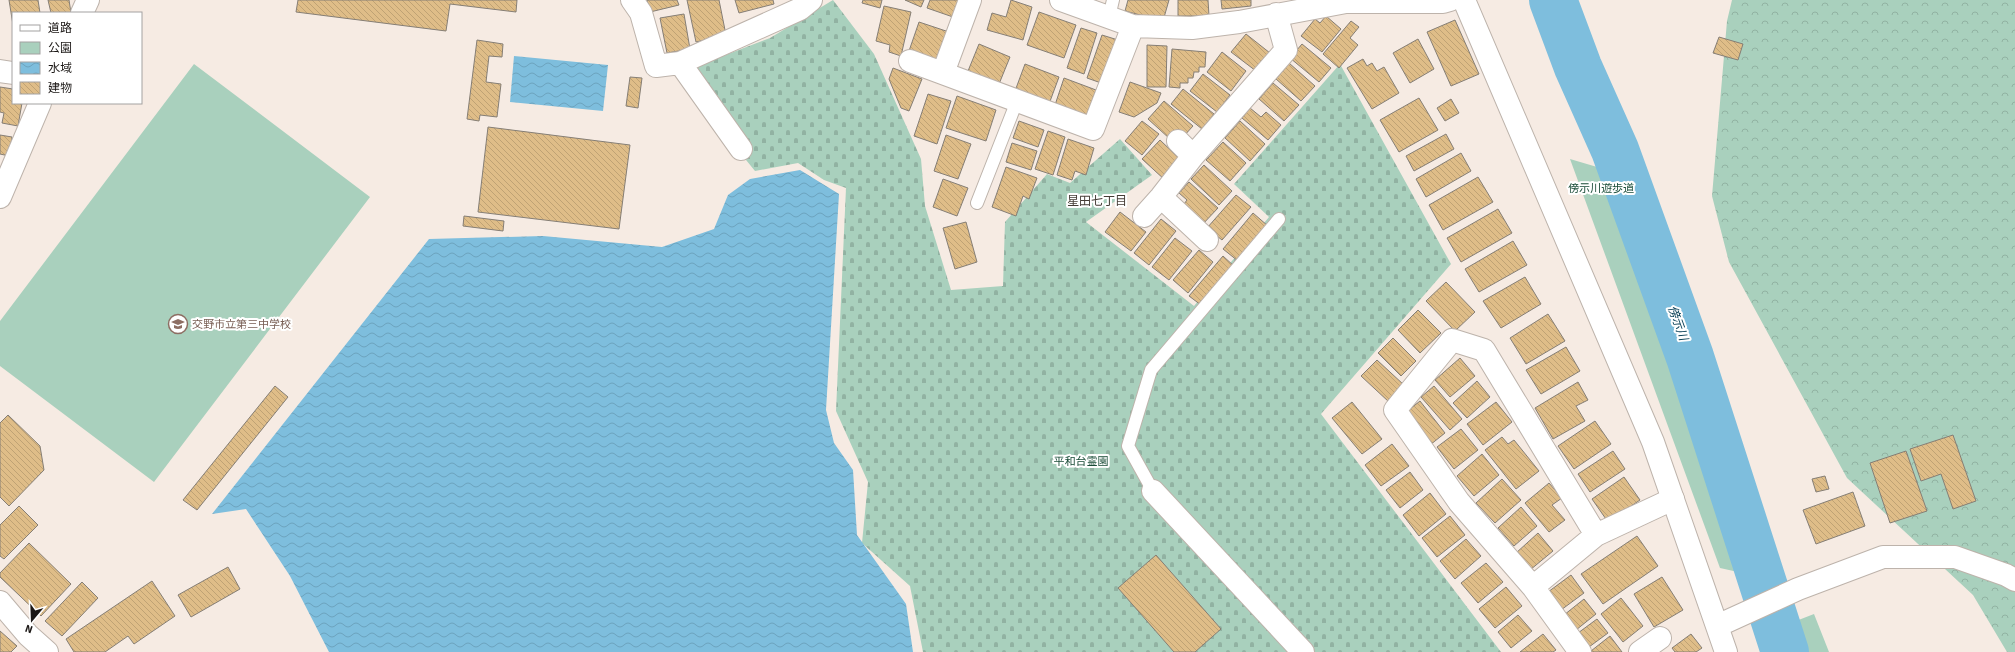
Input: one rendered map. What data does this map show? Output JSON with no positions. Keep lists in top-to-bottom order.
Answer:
{
  "districts": ["星田七丁目"],
  "water": ["傍示川"],
  "parks": ["傍示川遊歩道", "平和台霊園"],
  "places": {
    "school or university": ["交野市立第三中学校"]
  },
  "legend": [
    "道路",
    "公園",
    "水域",
    "建物"
  ],
  "north": "bottom"
}
